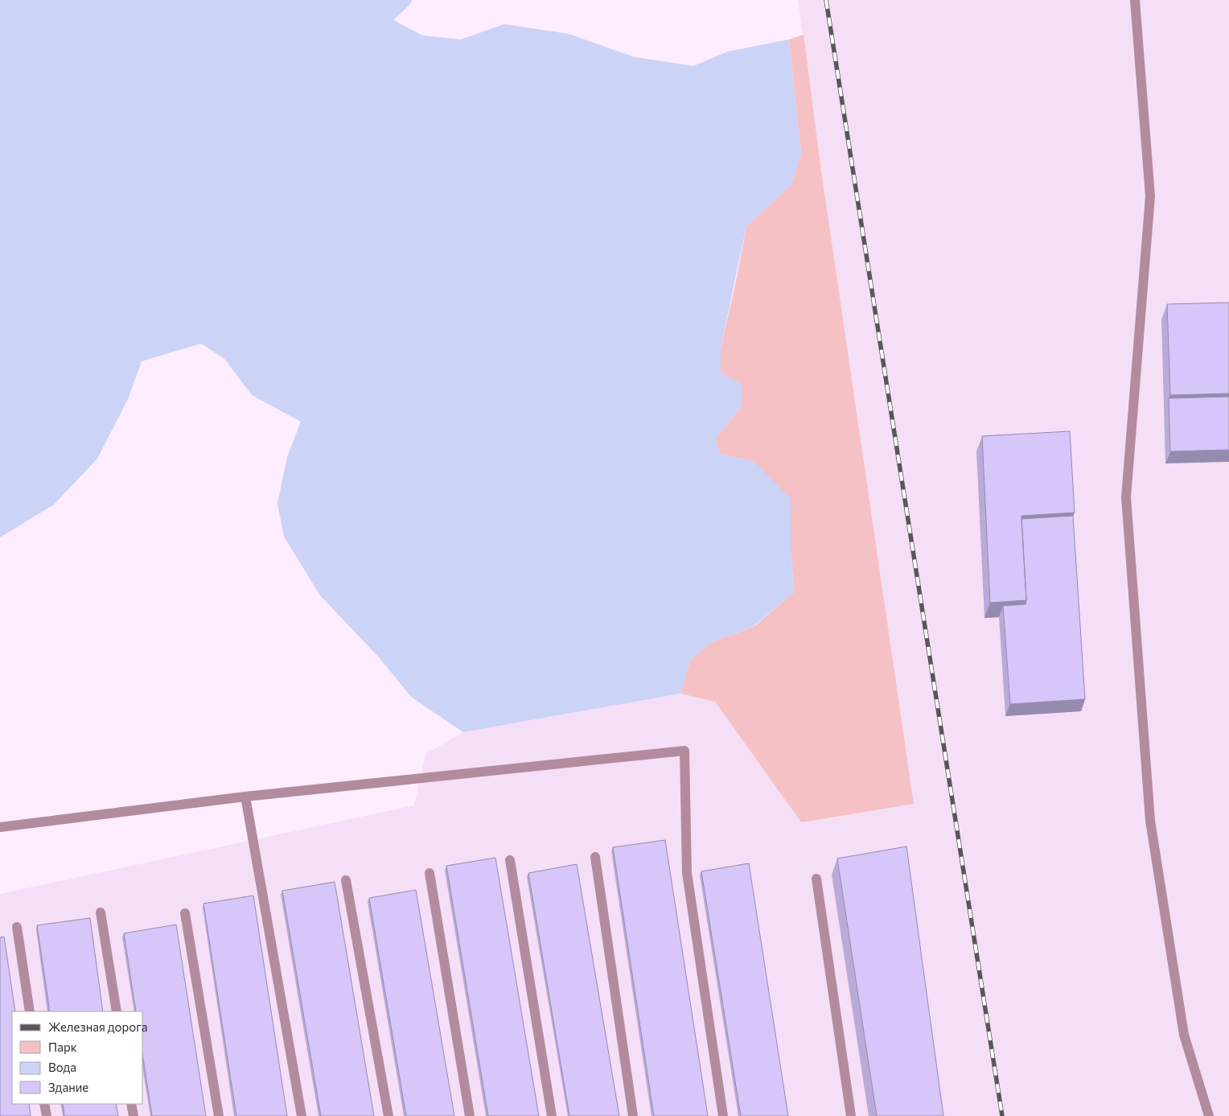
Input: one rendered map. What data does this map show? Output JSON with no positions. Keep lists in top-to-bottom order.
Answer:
{
  "legend": [
    "Железная дорога",
    "Парк",
    "Вода",
    "Здание"
  ]
}
